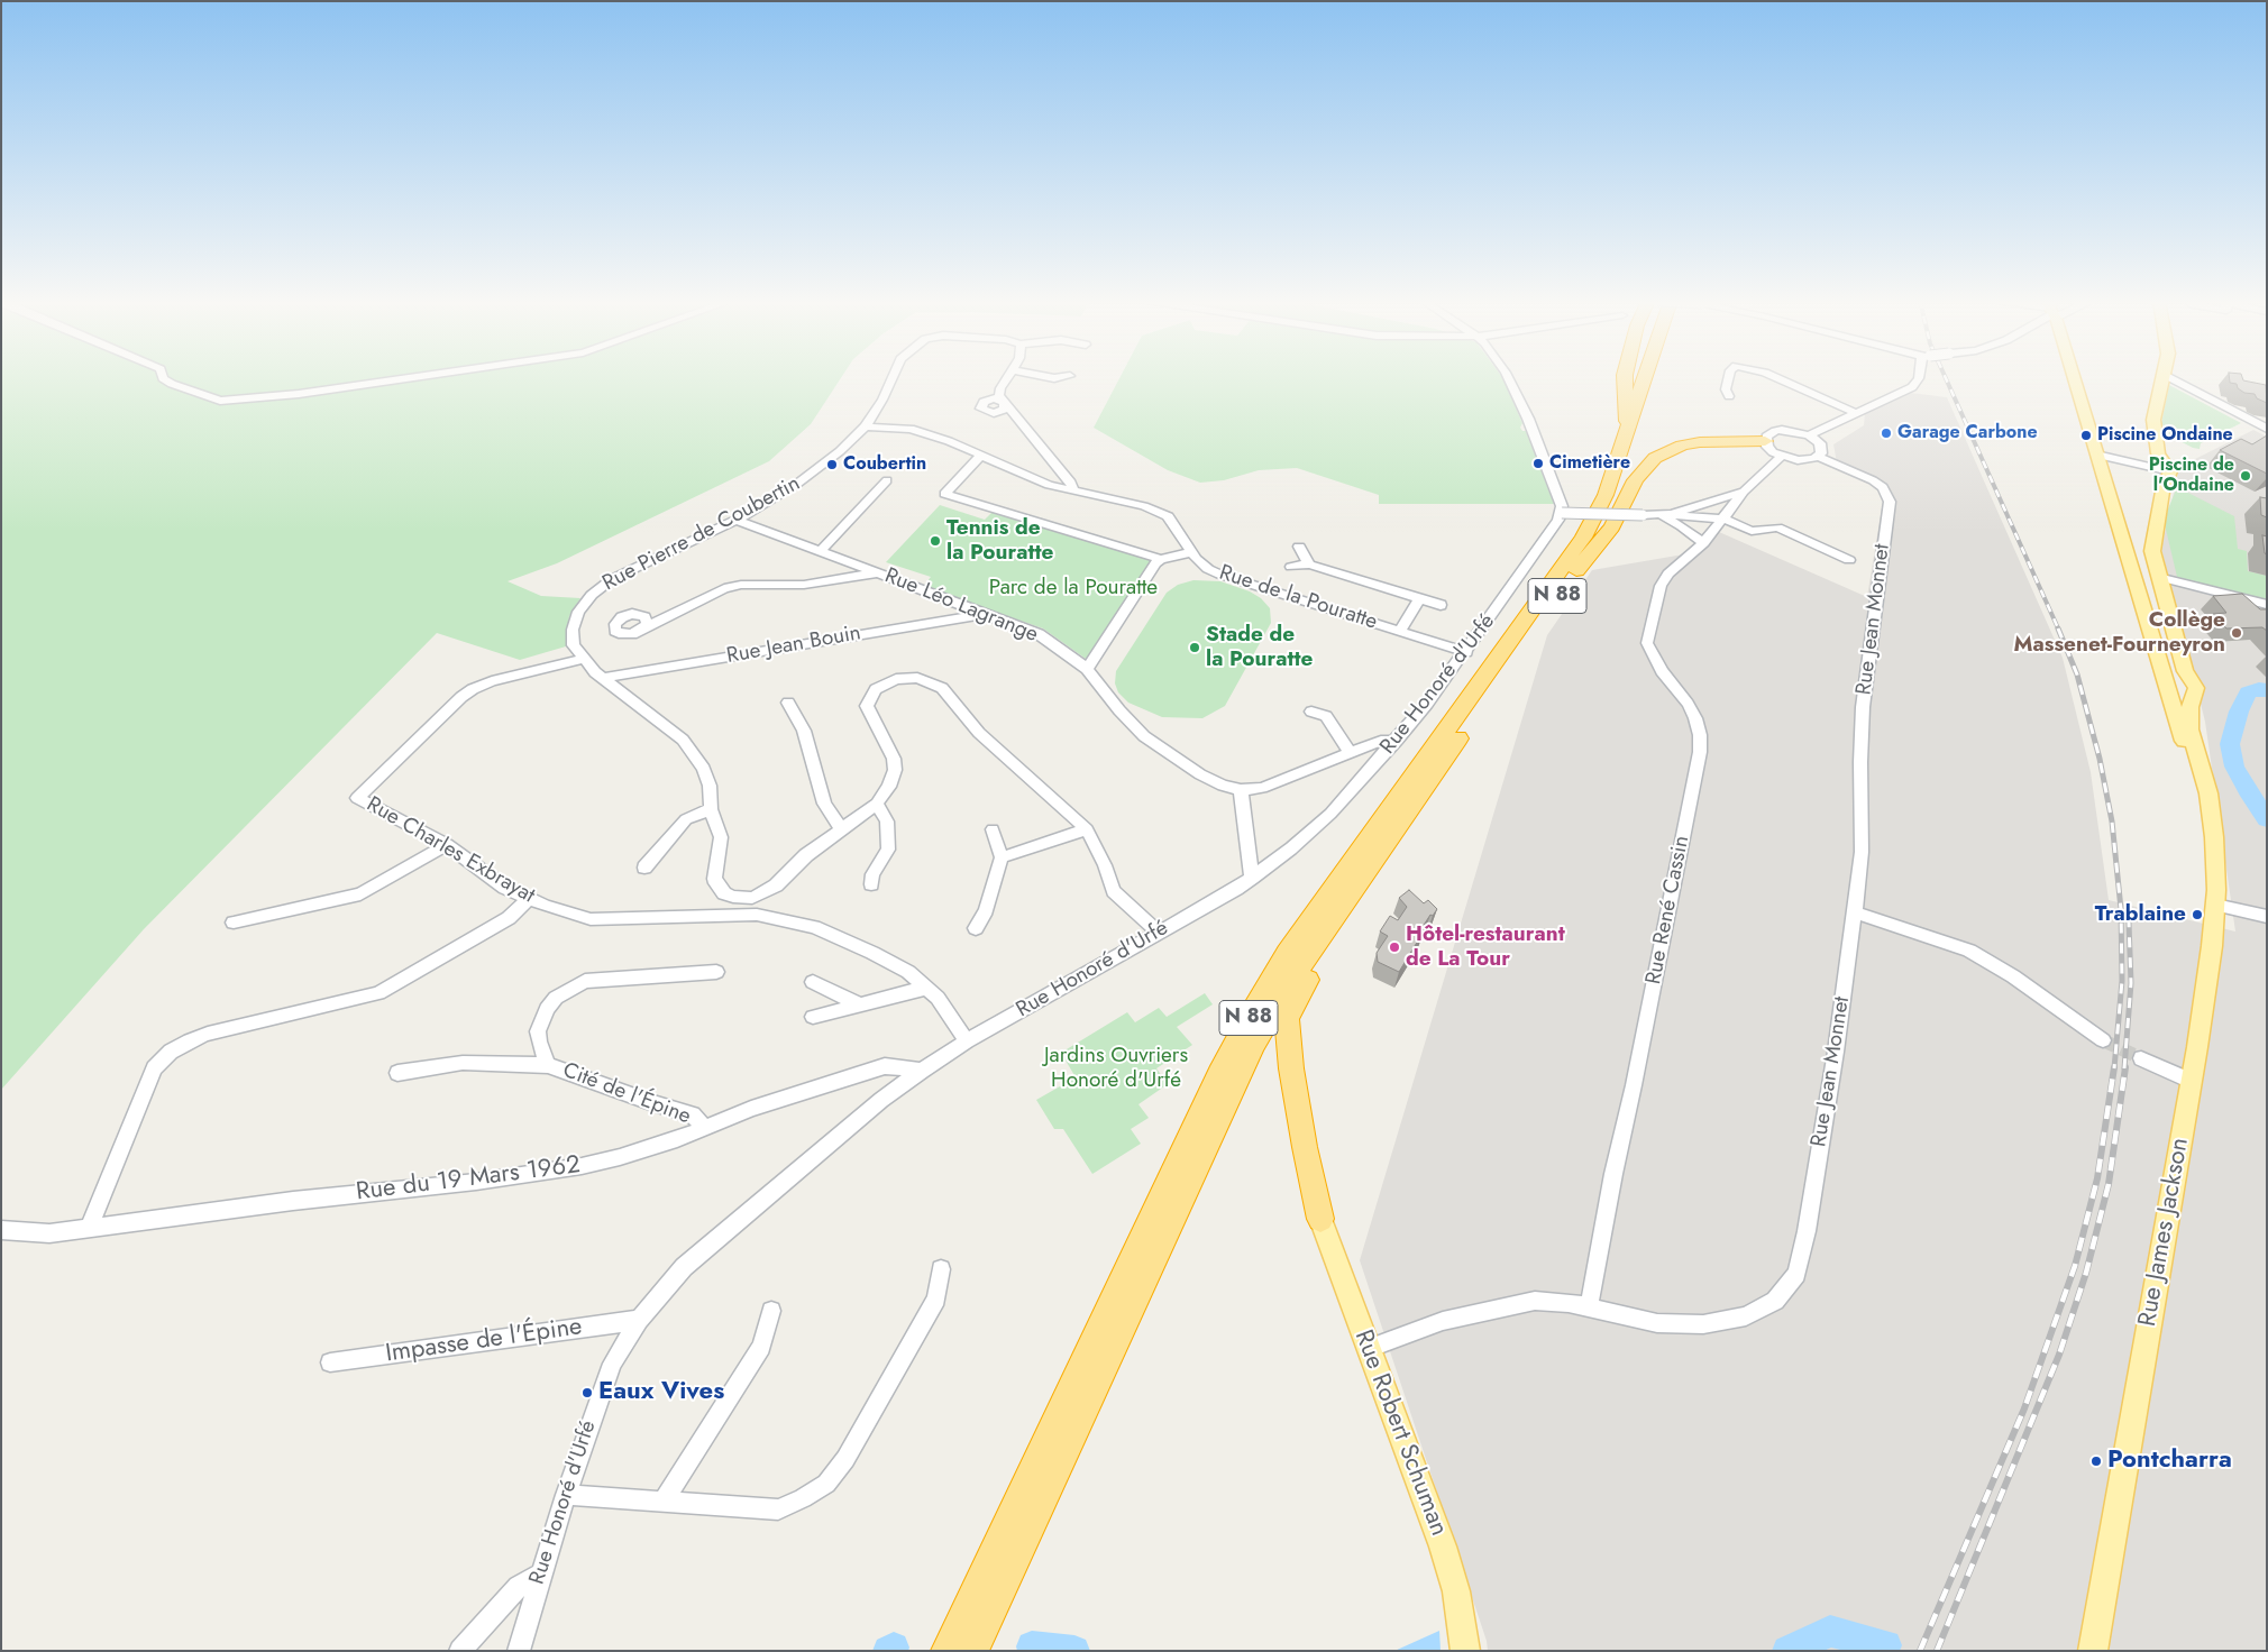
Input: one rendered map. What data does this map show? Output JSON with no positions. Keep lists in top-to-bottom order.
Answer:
{
  "streets": {
    "highway": ["N 88"],
    "main road": ["Rue James Jackson", "Rue Robert Schuman"],
    "street": [
      "Rue Pierre de Coubertin",
      "Rue de la Pouratte",
      "Rue Léo Lagrange",
      "Rue Jean Monnet",
      "Rue Jean Bouin",
      "Rue Honoré d'Urfé",
      "Rue Charles Exbrayat",
      "Rue René Cassin",
      "Cité de l'Épine",
      "Rue du 19 Mars 1962",
      "Impasse de l'Épine"
    ]
  },
  "crossings": [
    ["Rue Pierre de Coubertin", "Rue de la Pouratte"],
    ["Rue Pierre de Coubertin", "Rue Léo Lagrange"],
    ["Rue Pierre de Coubertin", "Rue Jean Bouin"],
    ["Rue Pierre de Coubertin", "Rue Honoré d'Urfé"],
    ["Rue Pierre de Coubertin", "Rue Charles Exbrayat"],
    ["Rue de la Pouratte", "Rue Honoré d'Urfé"],
    ["Rue Léo Lagrange", "Rue Jean Bouin"],
    ["Rue Léo Lagrange", "Rue Honoré d'Urfé"],
    ["Rue Jean Monnet", "Rue René Cassin"],
    ["Rue Jean Monnet", "Rue Robert Schuman"],
    ["Rue Honoré d'Urfé", "Rue Charles Exbrayat"],
    ["Rue Honoré d'Urfé", "Rue du 19 Mars 1962"],
    ["Rue Honoré d'Urfé", "Impasse de l'Épine"],
    ["Cité de l'Épine", "Rue du 19 Mars 1962"]
  ],
  "parks": ["Parc de la Pouratte", "Jardins Ouvriers Honoré d'Urfé"],
  "places": [
    "Garage Carbone",
    "Piscine Ondaine",
    "Cimetière",
    "Coubertin",
    "Piscine de l'Ondaine",
    "Tennis de la Pouratte",
    "Collège Massenet-Fourneyron",
    "Stade de la Pouratte",
    "Trablaine",
    "Hôtel-restaurant de La Tour",
    "Eaux Vives",
    "Pontcharra"
  ]
}
